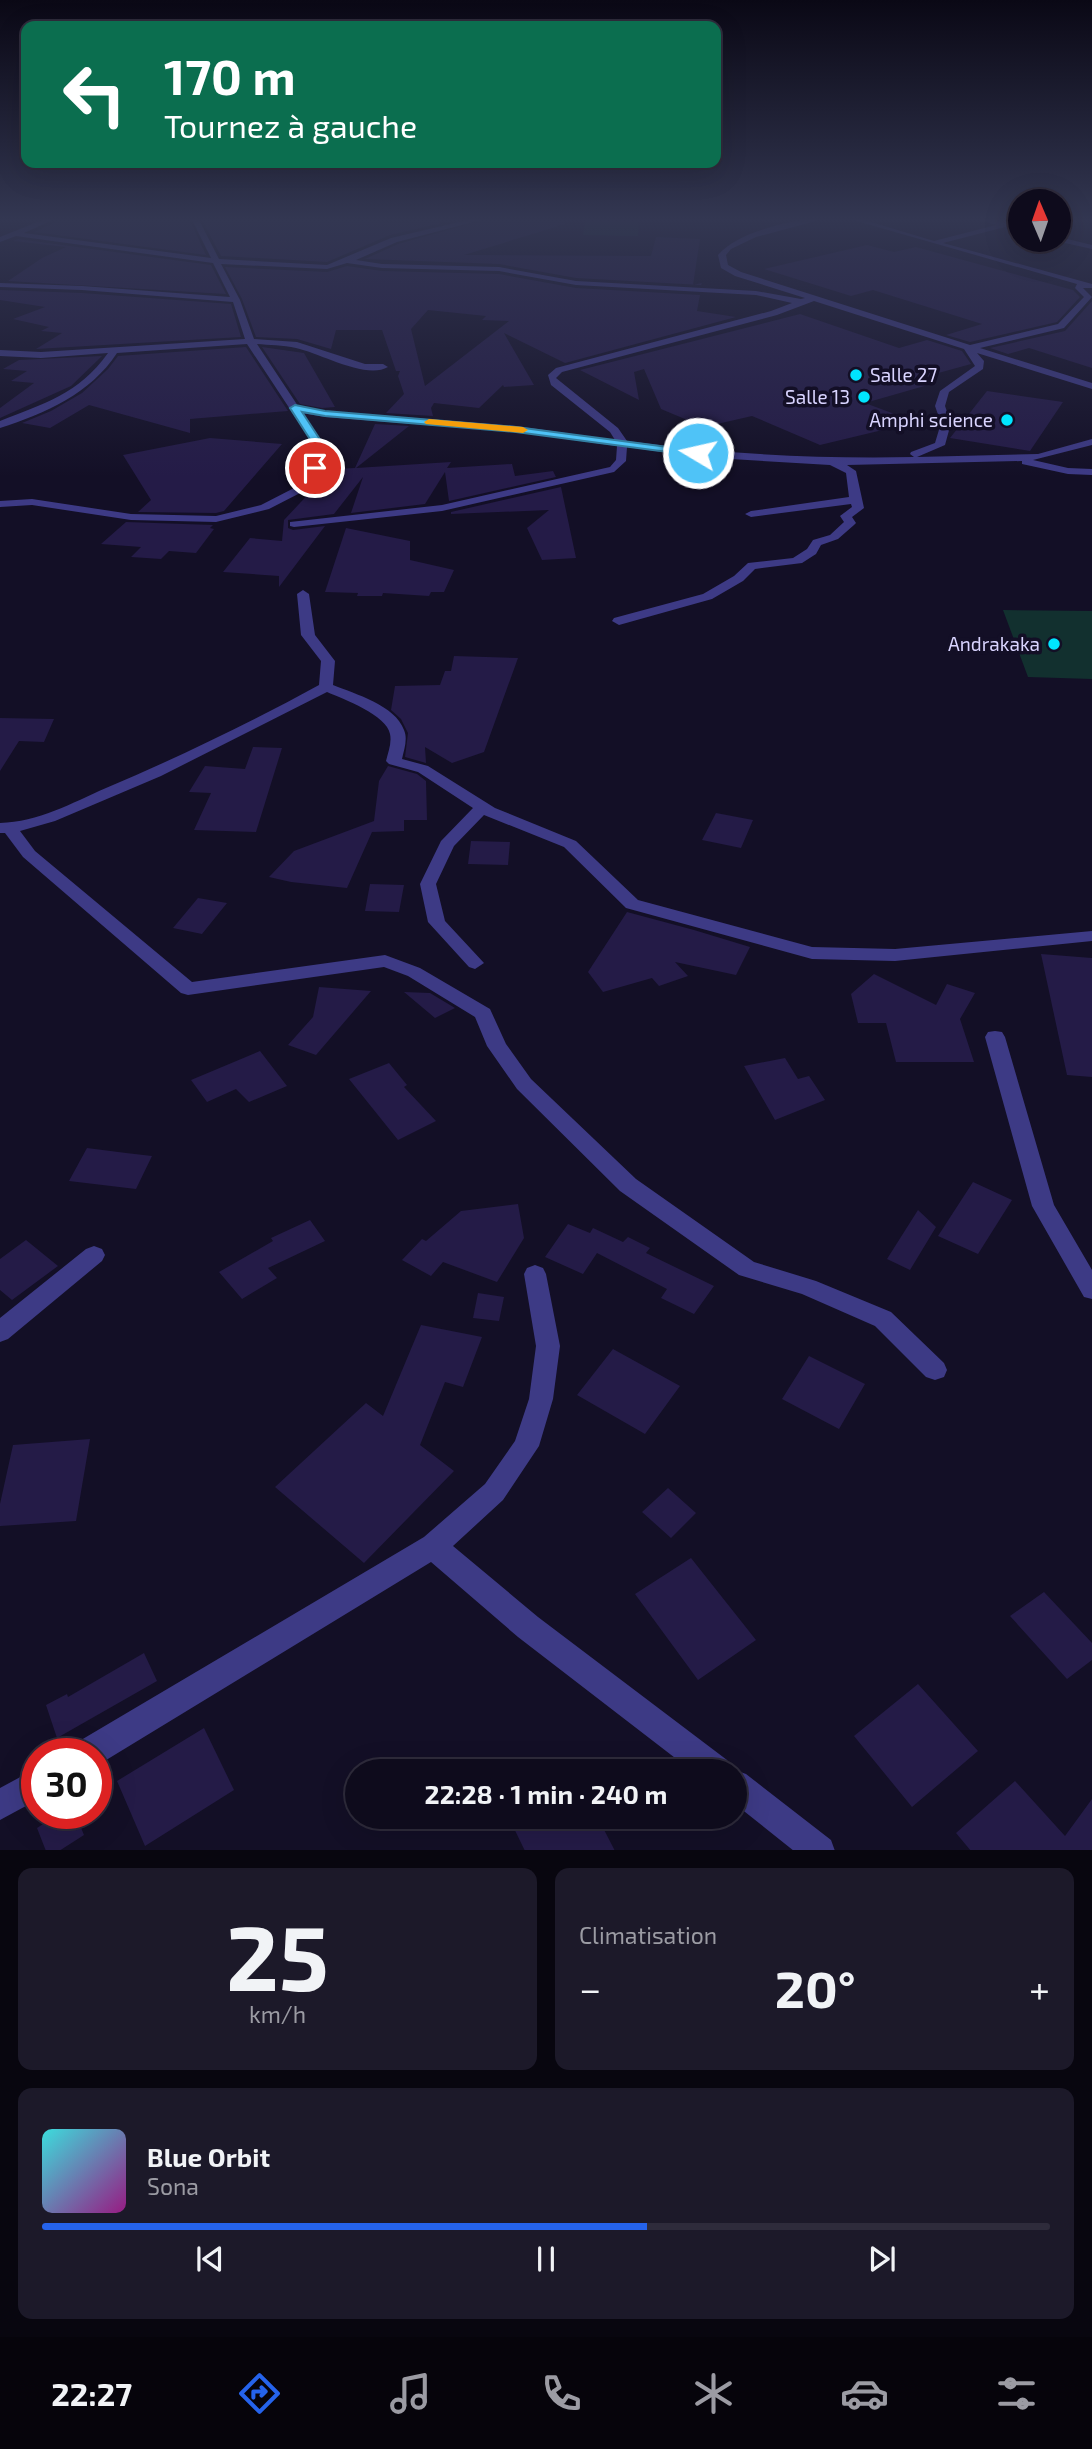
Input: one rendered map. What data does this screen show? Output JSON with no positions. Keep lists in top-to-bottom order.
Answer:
{
  "places": [
    "Salle 27",
    "Salle 13",
    "Amphi science",
    "Andrakaka"
  ],
  "north": "top",
  "page": {
    "turn": ["170 m", "Tournez à gauche"],
    "limit": "30",
    "trip": "22:28 · 1 min · 240 m",
    "tile": [
      ["25", "km/h"],
      "Climatisation"
    ],
    "heat": ["−", "20°", "+"],
    "song": ["Blue Orbit", "Sona"],
    "tabs": "22:27"
  }
}
